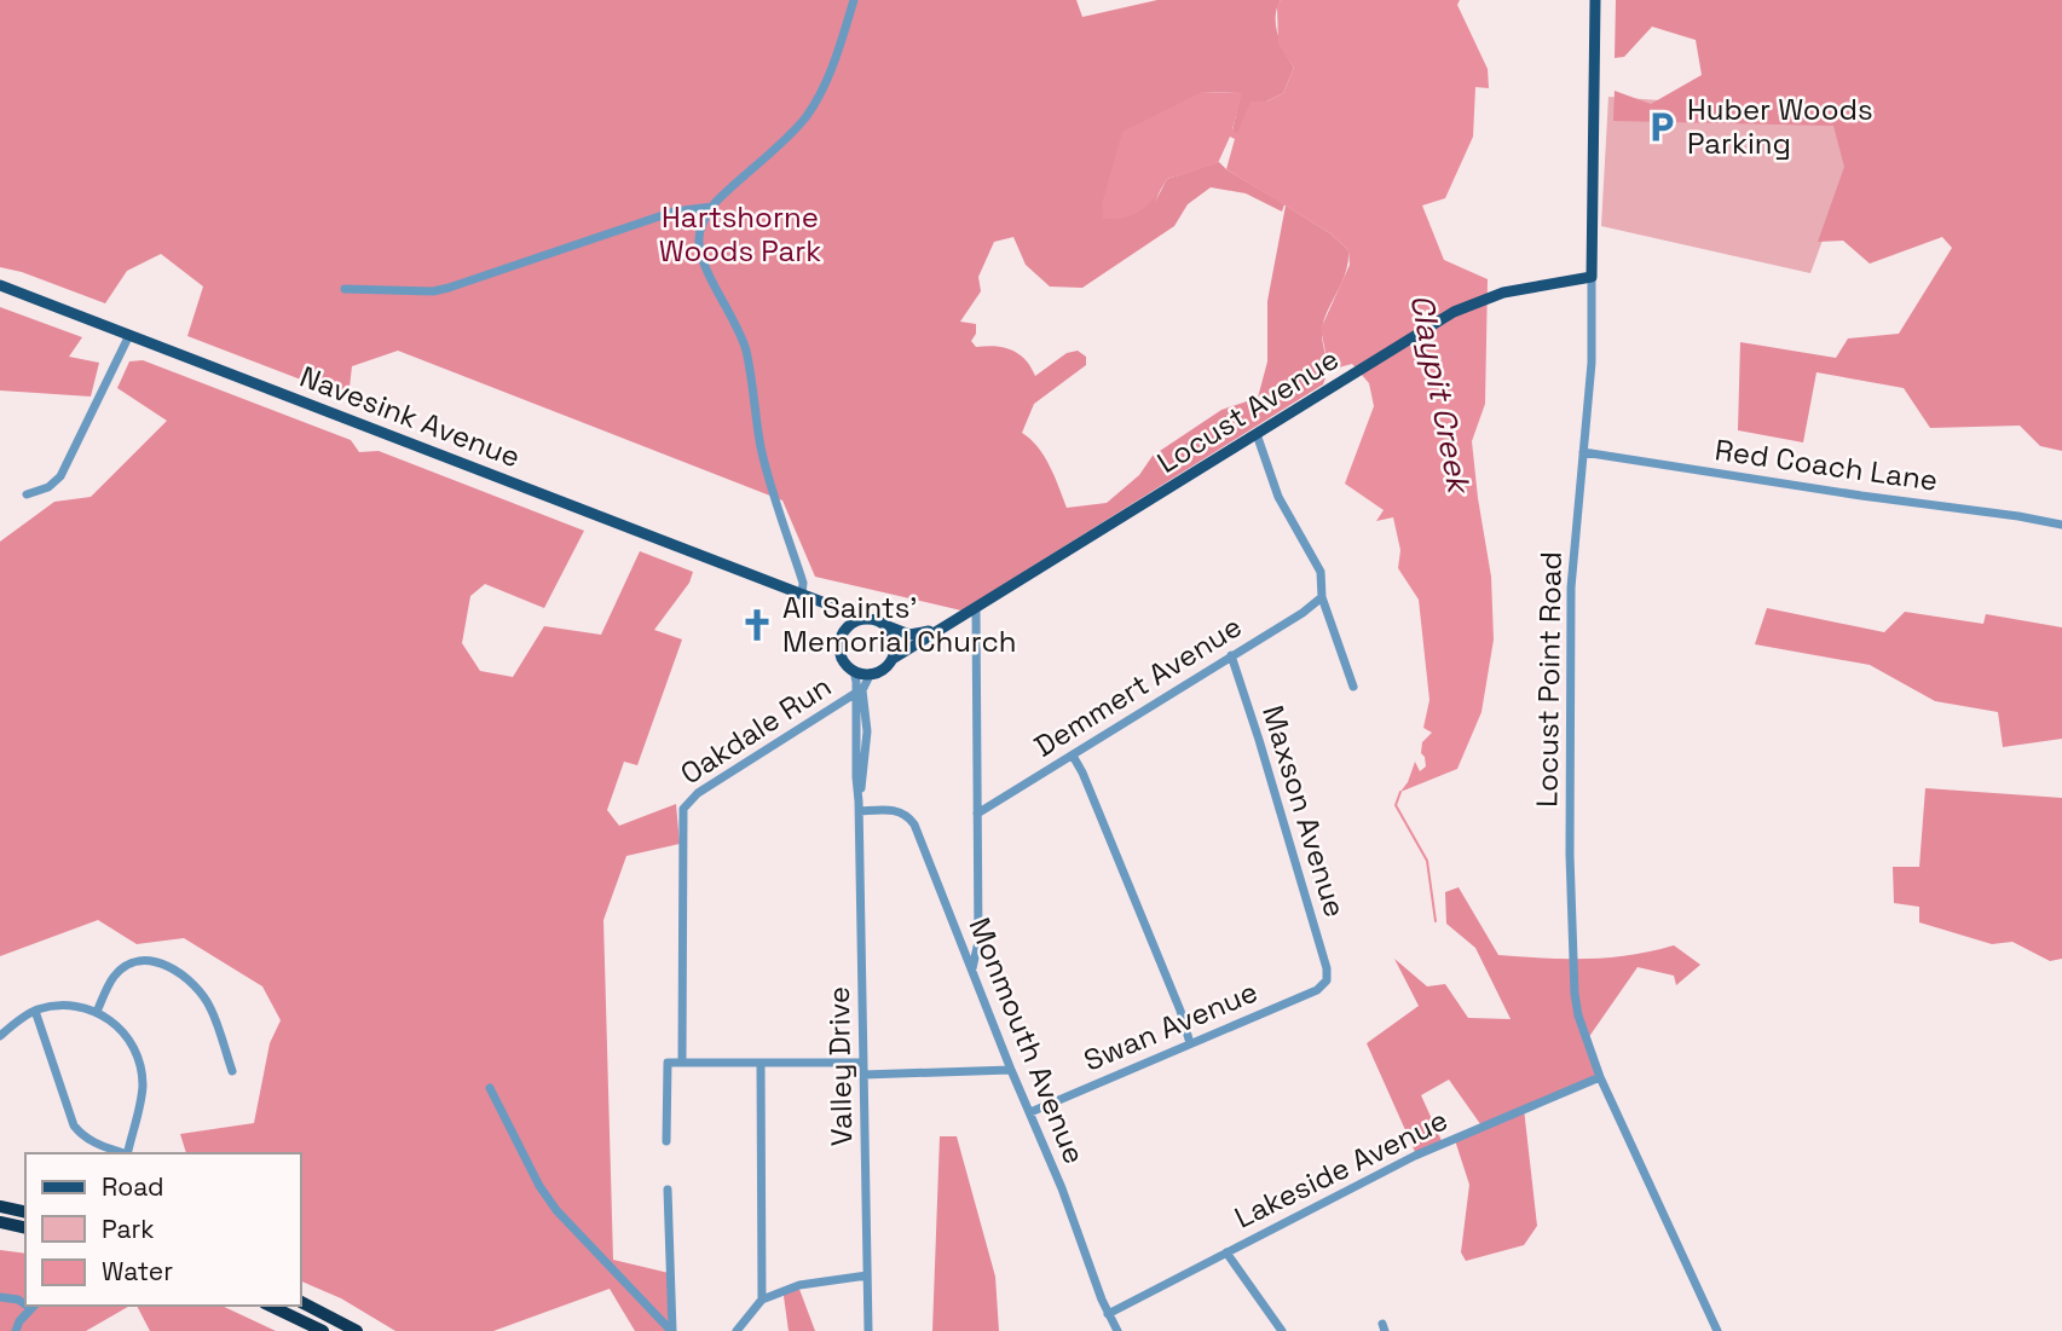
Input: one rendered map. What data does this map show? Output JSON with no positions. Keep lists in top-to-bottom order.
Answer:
{
  "streets": {
    "main road": ["Locust Avenue", "Navesink Avenue", "Locust Point Road"],
    "street": [
      "Red Coach Lane",
      "Demmert Avenue",
      "Oakdale Run",
      "Maxson Avenue",
      "Swan Avenue",
      "Monmouth Avenue",
      "Valley Drive",
      "Lakeside Avenue"
    ]
  },
  "crossings": [
    ["Locust Avenue", "Navesink Avenue"],
    ["Locust Avenue", "Locust Point Road"],
    ["Locust Avenue", "Valley Drive"],
    ["Navesink Avenue", "Valley Drive"],
    ["Red Coach Lane", "Locust Point Road"],
    ["Locust Point Road", "Lakeside Avenue"],
    ["Demmert Avenue", "Maxson Avenue"],
    ["Oakdale Run", "Valley Drive"],
    ["Maxson Avenue", "Swan Avenue"],
    ["Swan Avenue", "Monmouth Avenue"],
    ["Monmouth Avenue", "Valley Drive"],
    ["Monmouth Avenue", "Lakeside Avenue"]
  ],
  "water": ["Claypit Creek"],
  "parks": ["Hartshorne Woods Park"],
  "places": {
    "parking": ["Huber Woods Parking"],
    "church": ["All Saints' Memorial Church"]
  },
  "legend": ["Road", "Park", "Water"]
}
